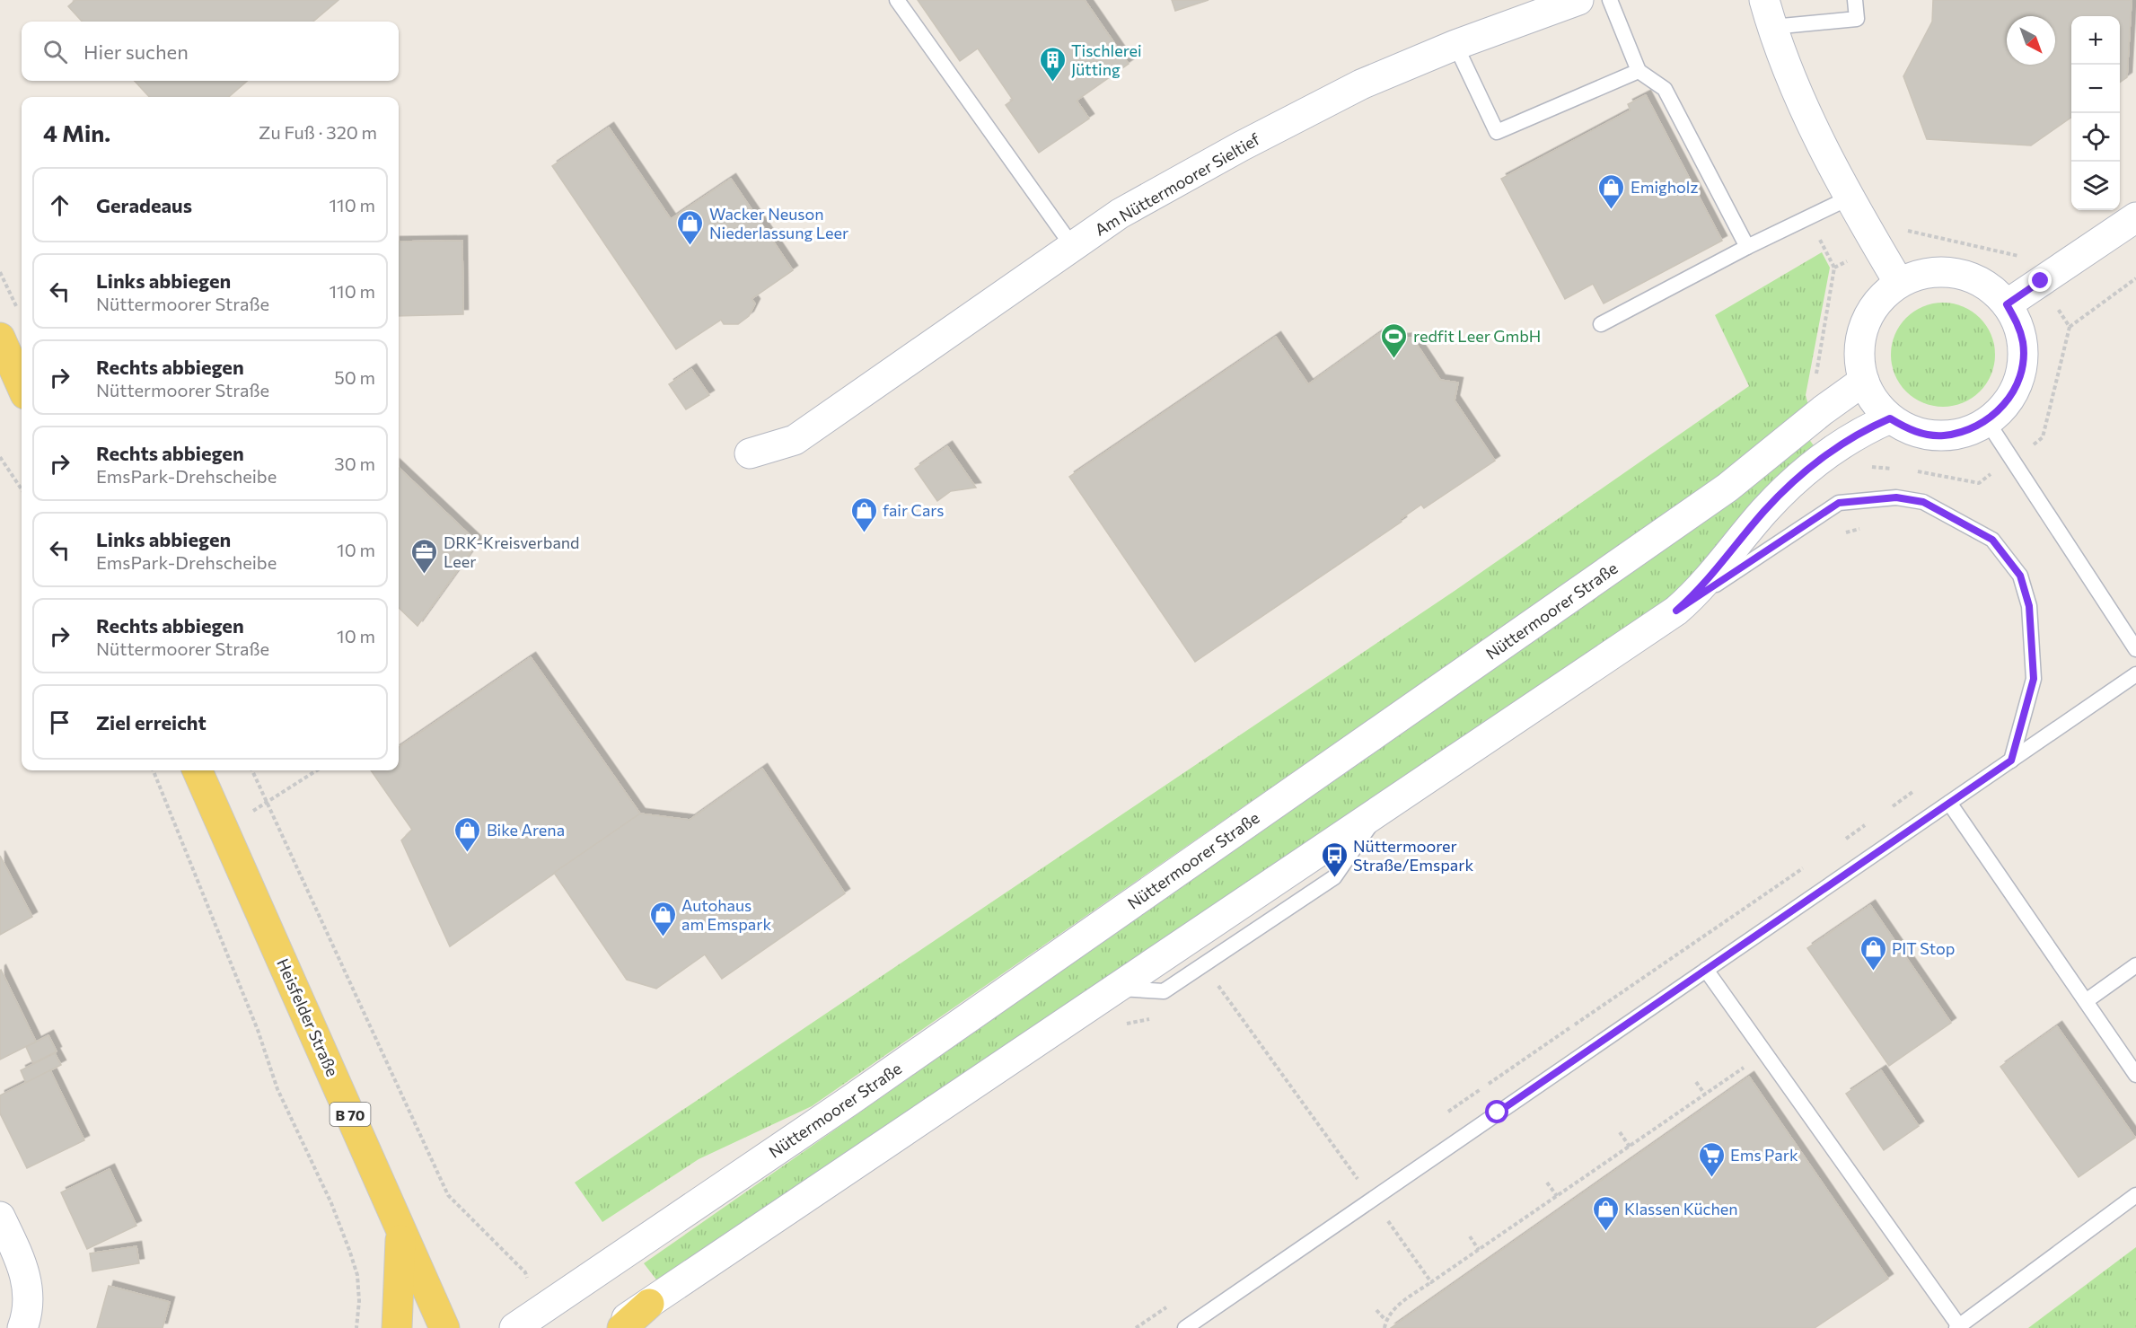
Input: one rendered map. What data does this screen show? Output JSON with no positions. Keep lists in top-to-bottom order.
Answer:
{
  "streets": {
    "main road": ["Heisfelder Straße", "B 70"],
    "street": ["Am Nüttermoorer Sieltief", "Nüttermoorer Straße"]
  },
  "crossings": [
    ["Heisfelder Straße", "B 70"]
  ],
  "places": {
    "building": ["Tischlerei Jütting"],
    "shop": [
      "Emigholz",
      "Wacker Neuson Niederlassung Leer",
      "fair Cars",
      "Bike Arena",
      "Autohaus am Emspark",
      "PIT Stop",
      "Klassen Küchen"
    ],
    "sports": ["redfit Leer GmbH"],
    "office": ["DRK-Kreisverband Leer"],
    "bus stop": ["Nüttermoorer Straße/Emspark"],
    "supermarket": ["Ems Park"]
  },
  "north": "bottom right",
  "page": {
    "map_buttons": ["+", "−"],
    "search": "Hier suchen",
    "heading": ["4 Min.", "Zu Fuß · 320 m"],
    "list": [
      ["Geradeaus", "110 m"],
      ["Links abbiegen", "Nüttermoorer Straße", "110 m"],
      ["Rechts abbiegen", "Nüttermoorer Straße", "50 m"],
      ["Rechts abbiegen", "EmsPark-Drehscheibe", "30 m"],
      ["Links abbiegen", "EmsPark-Drehscheibe", "10 m"],
      ["Rechts abbiegen", "Nüttermoorer Straße", "10 m"],
      "Ziel erreicht"
    ]
  }
}
